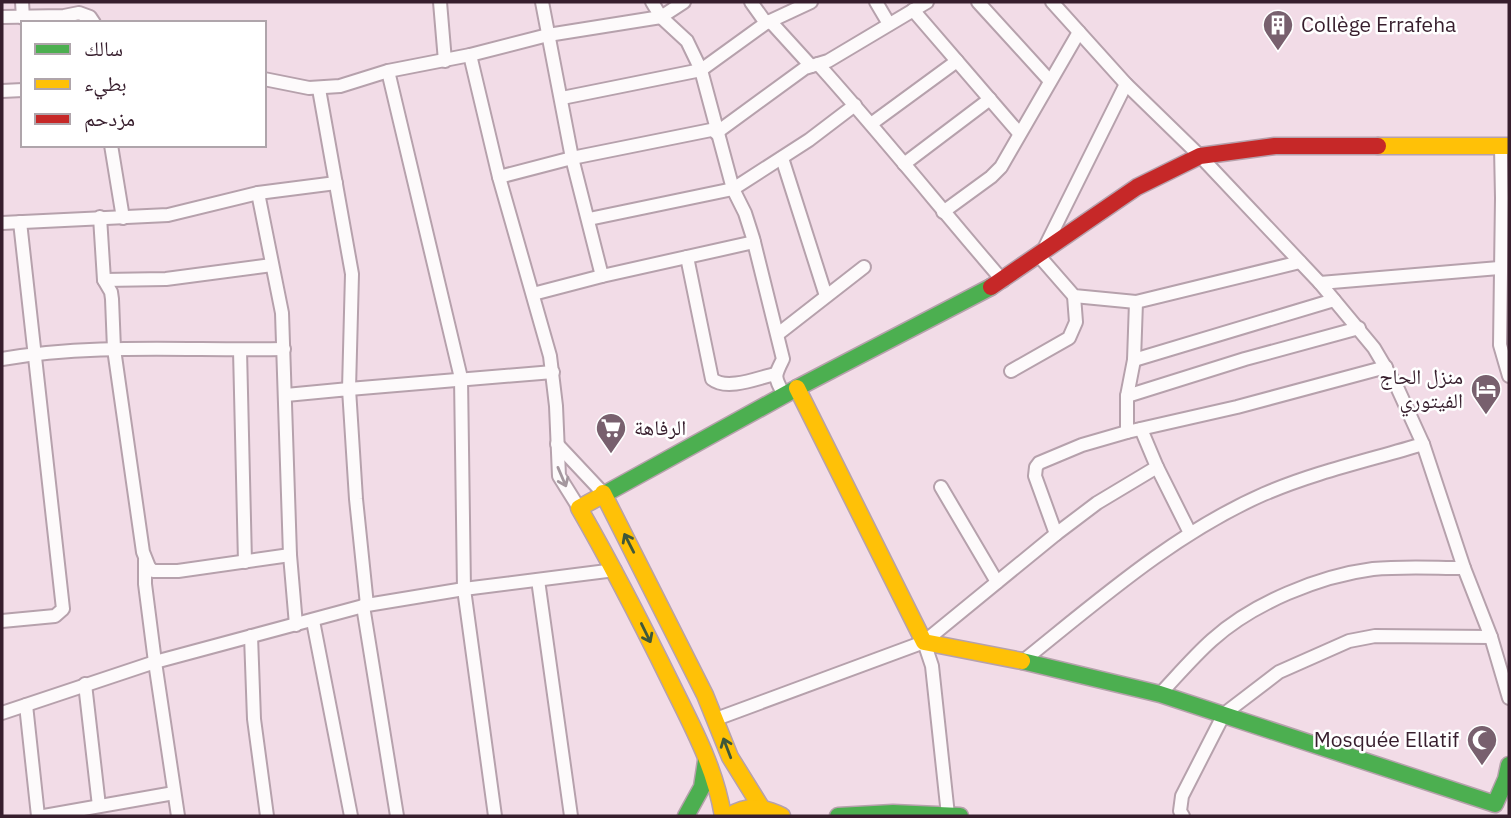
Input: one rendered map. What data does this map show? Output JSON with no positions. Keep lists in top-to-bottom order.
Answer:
{
  "places": {
    "building": ["Collège Errafeha"],
    "hotel": ["منزل الحاج الفيتوري"],
    "supermarket": ["الرفاهة"],
    "mosque": ["Mosquée Ellatif"]
  },
  "legend": ["سالك", "بطيء", "مزدحم"]
}
